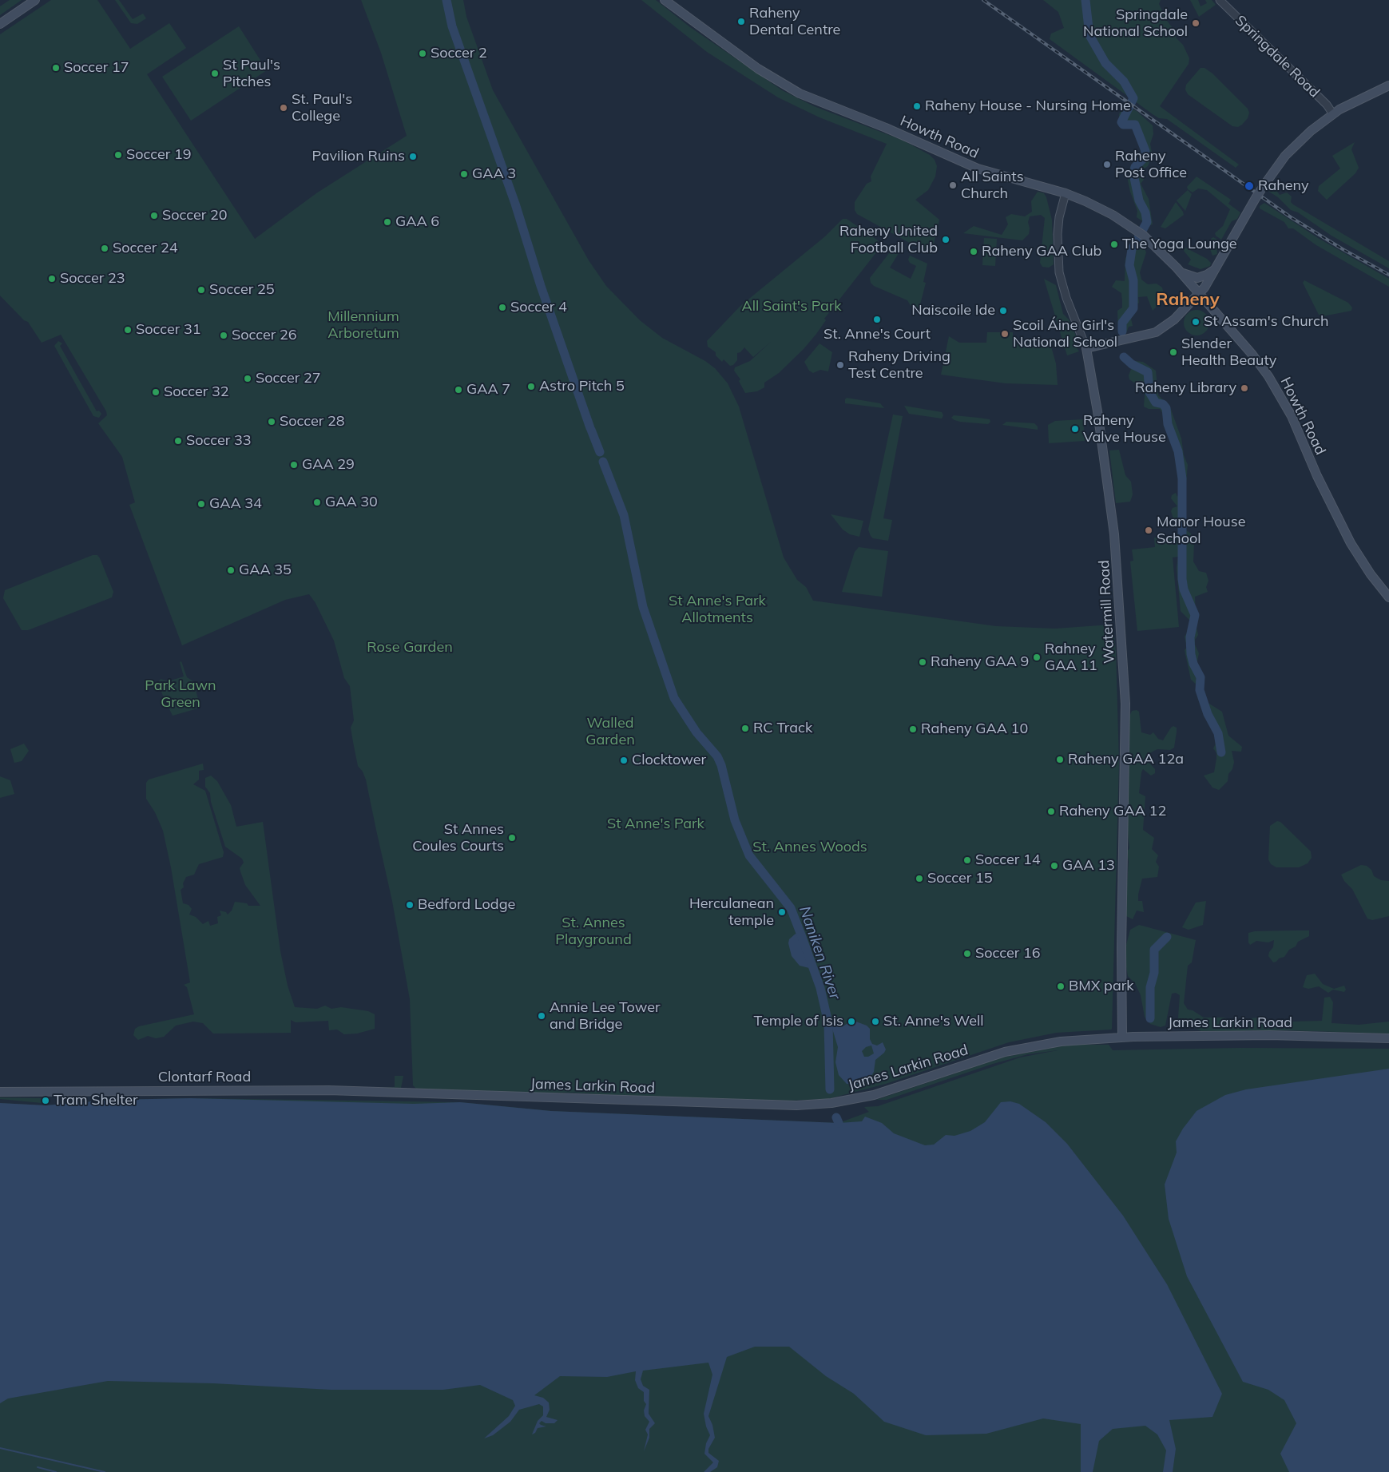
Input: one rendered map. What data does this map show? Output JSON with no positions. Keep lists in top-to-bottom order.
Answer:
{
  "streets": {
    "main road": [
      "Howth Road",
      "Watermill Road",
      "James Larkin Road",
      "Clontarf Road"
    ],
    "street": ["Springdale Road"]
  },
  "crossings": [
    ["Howth Road", "Watermill Road"],
    ["Watermill Road", "James Larkin Road"],
    ["James Larkin Road", "Clontarf Road"]
  ],
  "districts": ["Raheny"],
  "water": ["Naniken River"],
  "parks": [
    "All Saint's Park",
    "Millennium Arboretum",
    "St Anne's Park Allotments",
    "Rose Garden",
    "Park Lawn Green",
    "Walled Garden",
    "St Anne's Park",
    "St. Annes Woods",
    "St. Annes Playground"
  ],
  "places": [
    "Raheny Dental Centre",
    "Springdale National School",
    "Soccer 2",
    "Soccer 17",
    "St Paul's Pitches",
    "Raheny House - Nursing Home",
    "St. Paul's College",
    "Soccer 19",
    "Pavilion Ruins",
    "Raheny Post Office",
    "GAA 3",
    "All Saints Church",
    "Raheny",
    "Soccer 20",
    "GAA 6",
    "Raheny United Football Club",
    "The Yoga Lounge",
    "Soccer 24",
    "Raheny GAA Club",
    "Soccer 23",
    "Soccer 25",
    "Soccer 4",
    "Naiscoile Ide",
    "St. Anne's Court",
    "St Assam's Church",
    "Soccer 31",
    "Scoil Áine Girl's National School",
    "Soccer 26",
    "Slender Health Beauty",
    "Raheny Driving Test Centre",
    "Soccer 27",
    "Astro Pitch 5",
    "Raheny Library",
    "GAA 7",
    "Soccer 32",
    "Soccer 28",
    "Raheny Valve House",
    "Soccer 33",
    "GAA 29",
    "GAA 30",
    "GAA 34",
    "Manor House School",
    "GAA 35",
    "Rahney GAA 11",
    "Raheny GAA 9",
    "RC Track",
    "Raheny GAA 10",
    "Raheny GAA 12a",
    "Clocktower",
    "Raheny GAA 12",
    "St Annes Coules Courts",
    "Soccer 14",
    "GAA 13",
    "Soccer 15",
    "Bedford Lodge",
    "Herculanean temple",
    "Soccer 16",
    "BMX park",
    "Annie Lee Tower and Bridge",
    "Temple of Isis",
    "St. Anne's Well",
    "Tram Shelter"
  ]
}
